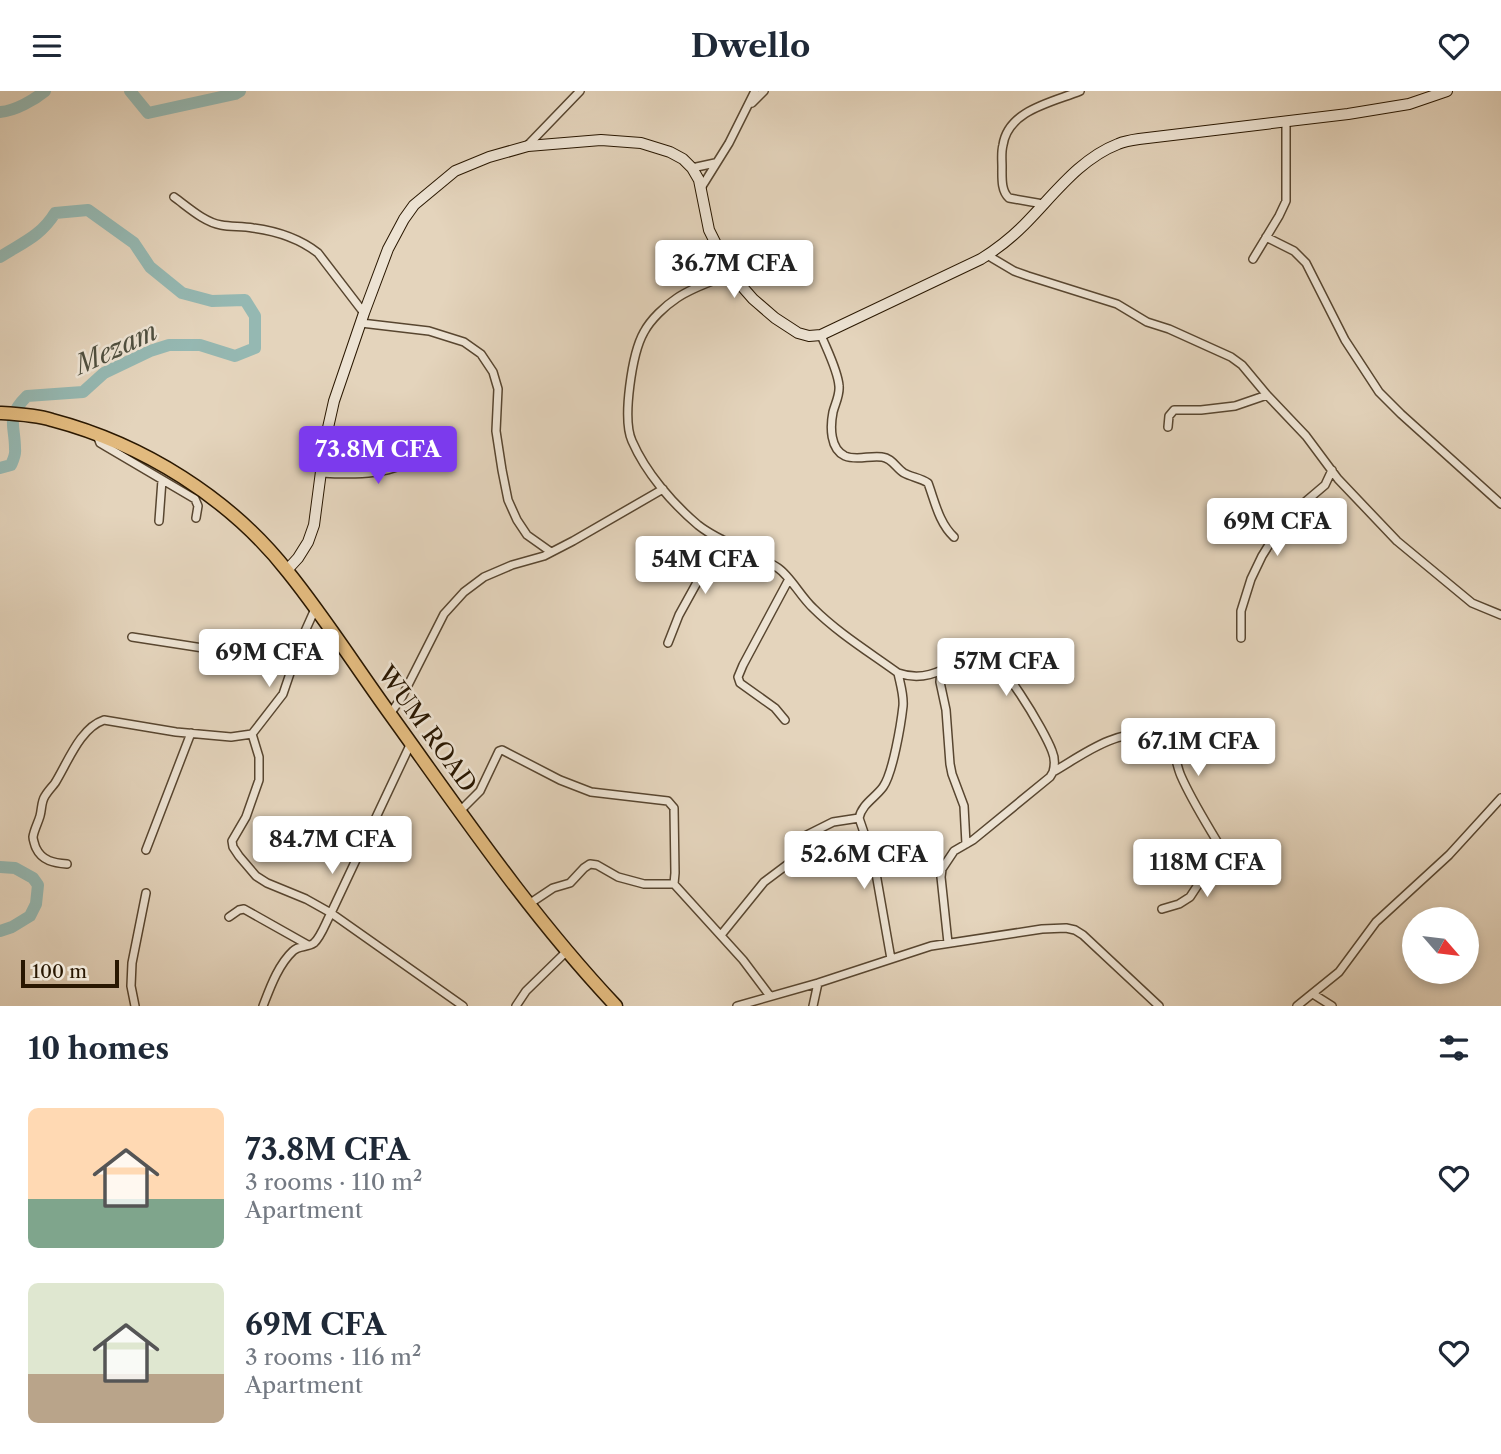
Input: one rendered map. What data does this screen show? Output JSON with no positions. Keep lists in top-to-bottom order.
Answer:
{
  "streets": {
    "highway": ["WUM ROAD"]
  },
  "water": ["Mezam"],
  "scale_bar": "100 m",
  "north": "bottom right",
  "page": {
    "header": "Dwello",
    "price": [
      "36.7M CFA",
      "73.8M CFA",
      "69M CFA",
      "54M CFA",
      "69M CFA",
      "57M CFA",
      "67.1M CFA",
      "84.7M CFA",
      "52.6M CFA",
      "118M CFA"
    ],
    "scale": "100 m",
    "heading": "10 homes",
    "list": [
      {
        "name": "73.8M CFA",
        "note": "3 rooms · 110 m² · Apartment"
      },
      {
        "name": "69M CFA",
        "note": "3 rooms · 116 m² · Apartment"
      }
    ]
  }
}
